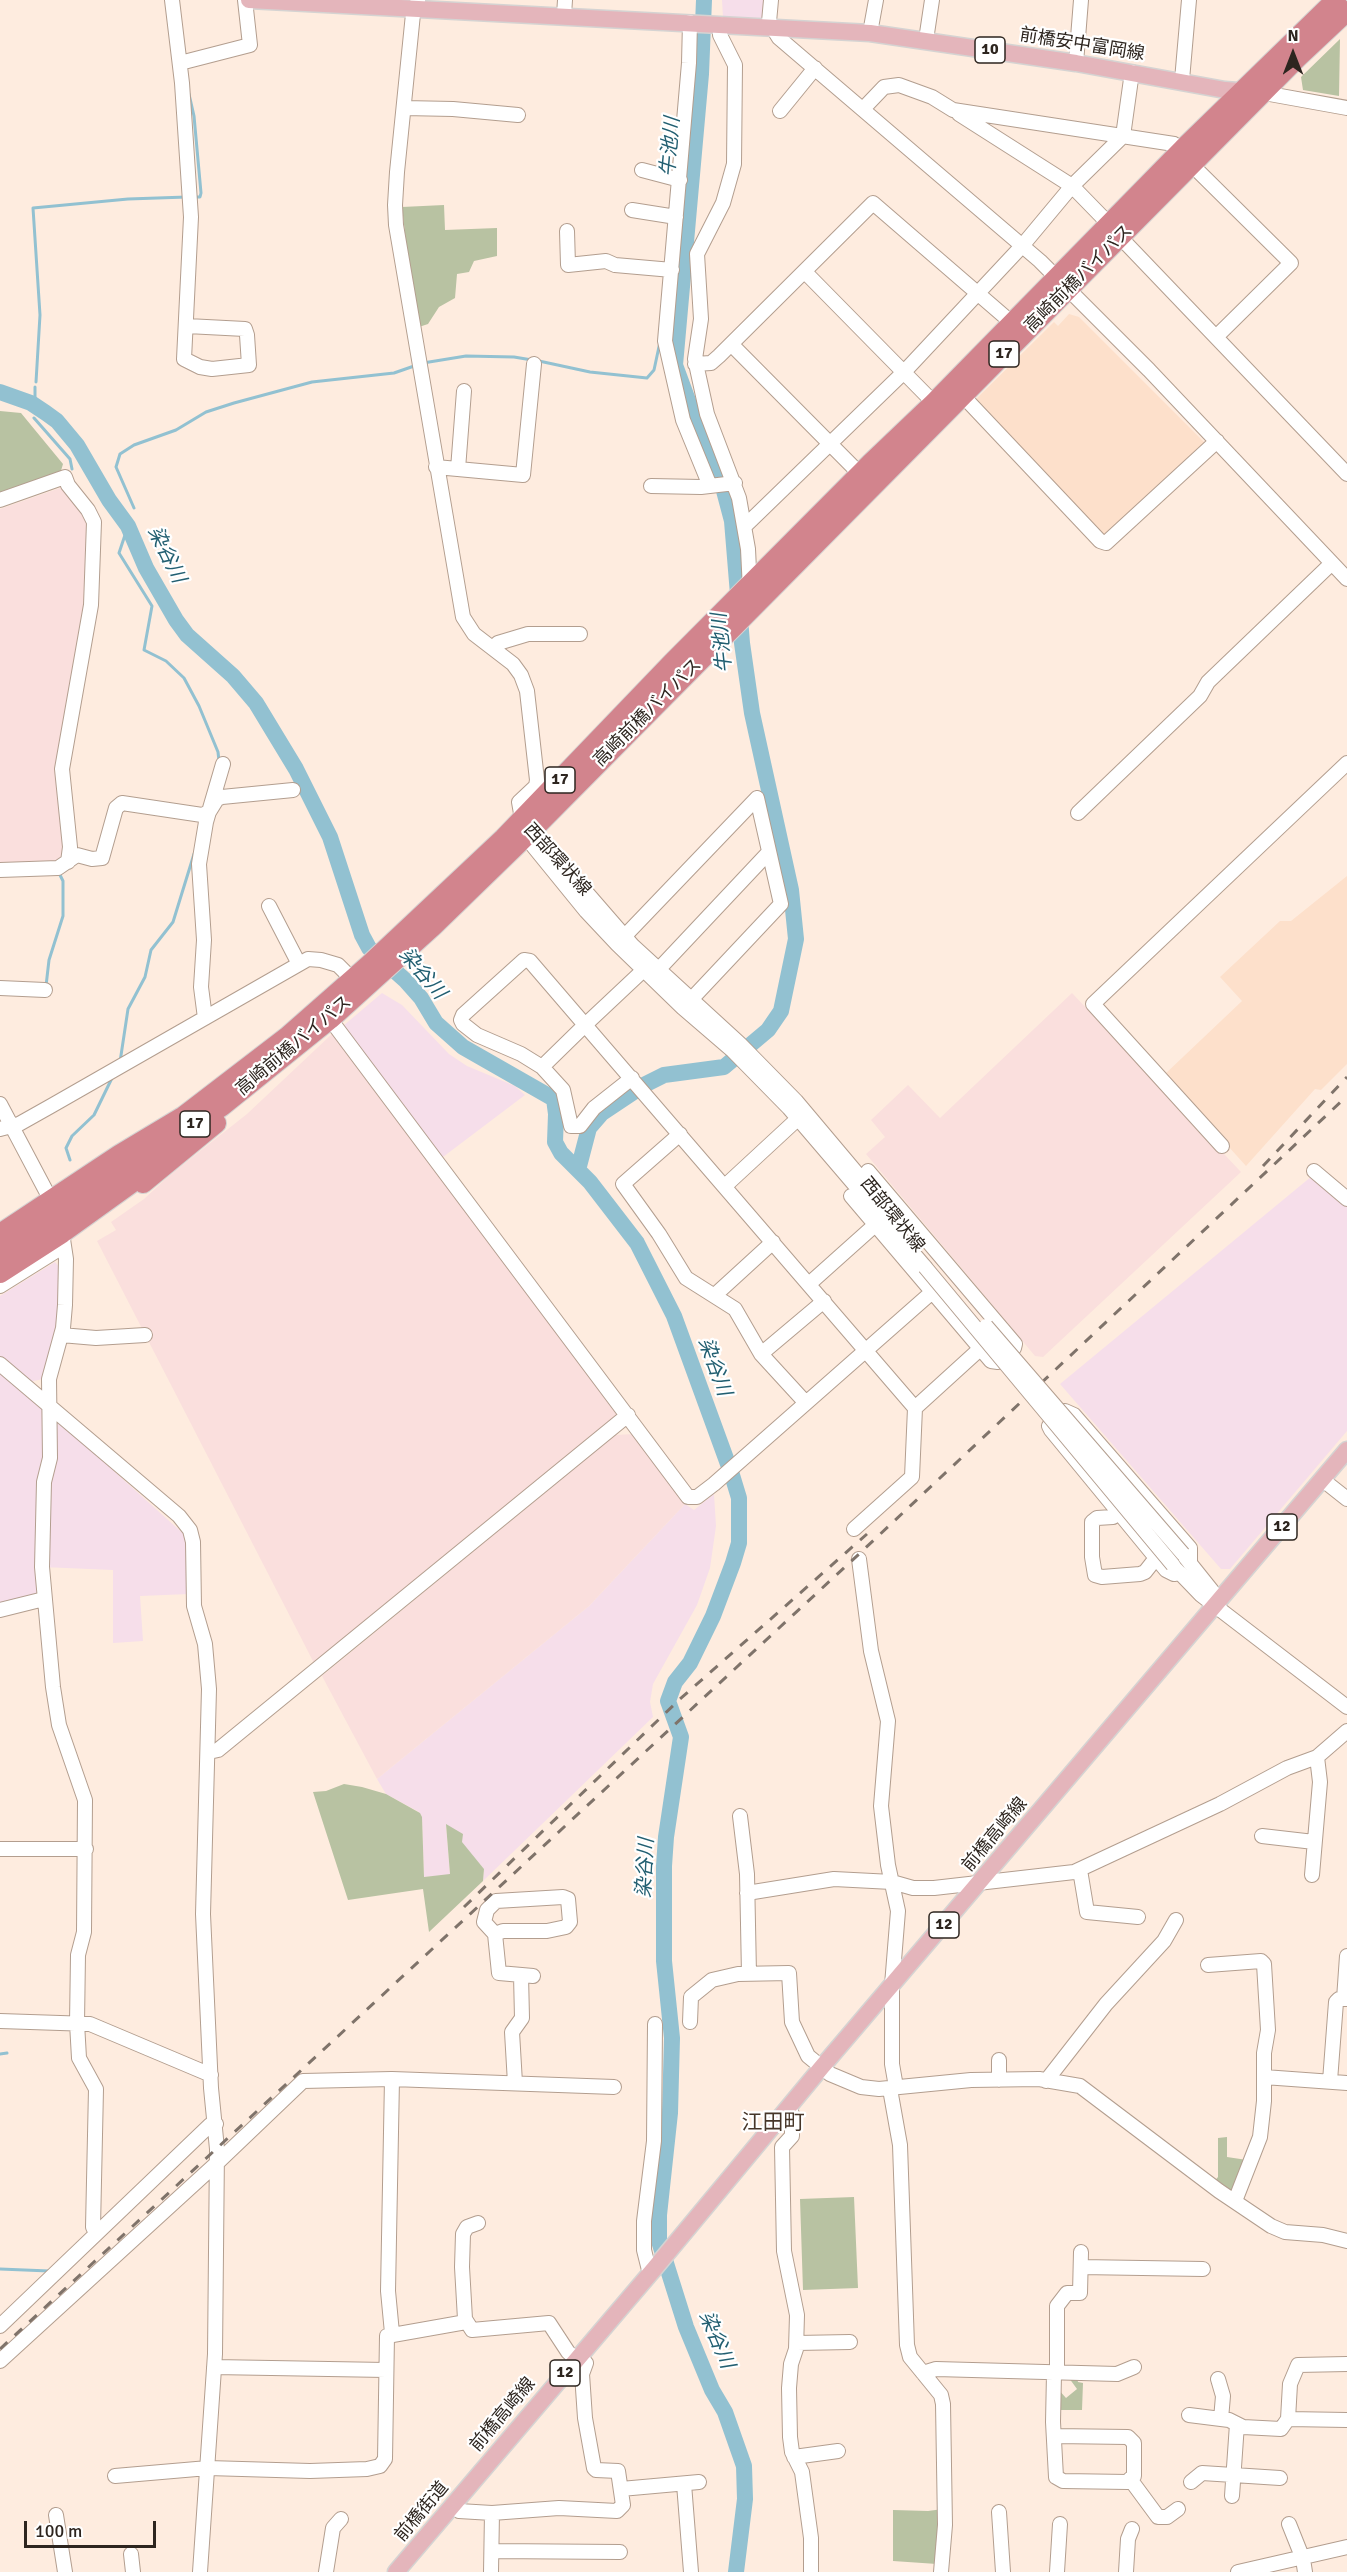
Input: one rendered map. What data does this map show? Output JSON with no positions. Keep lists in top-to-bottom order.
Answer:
{
  "streets": {
    "highway": ["高崎前橋バイパス", "17"],
    "main road": [
      "前橋安中富岡線",
      "10",
      "12",
      "前橋高崎線",
      "前橋街道"
    ],
    "street": ["西部環状線"]
  },
  "crossings": [
    ["前橋安中富岡線", "10"],
    ["前橋安中富岡線", "高崎前橋バイパス"],
    ["高崎前橋バイパス", "西部環状線"],
    ["前橋高崎線", "前橋街道"]
  ],
  "districts": ["江田町"],
  "water": ["牛池川", "染谷川"],
  "scale_bar": "100 m",
  "north": "top"
}
